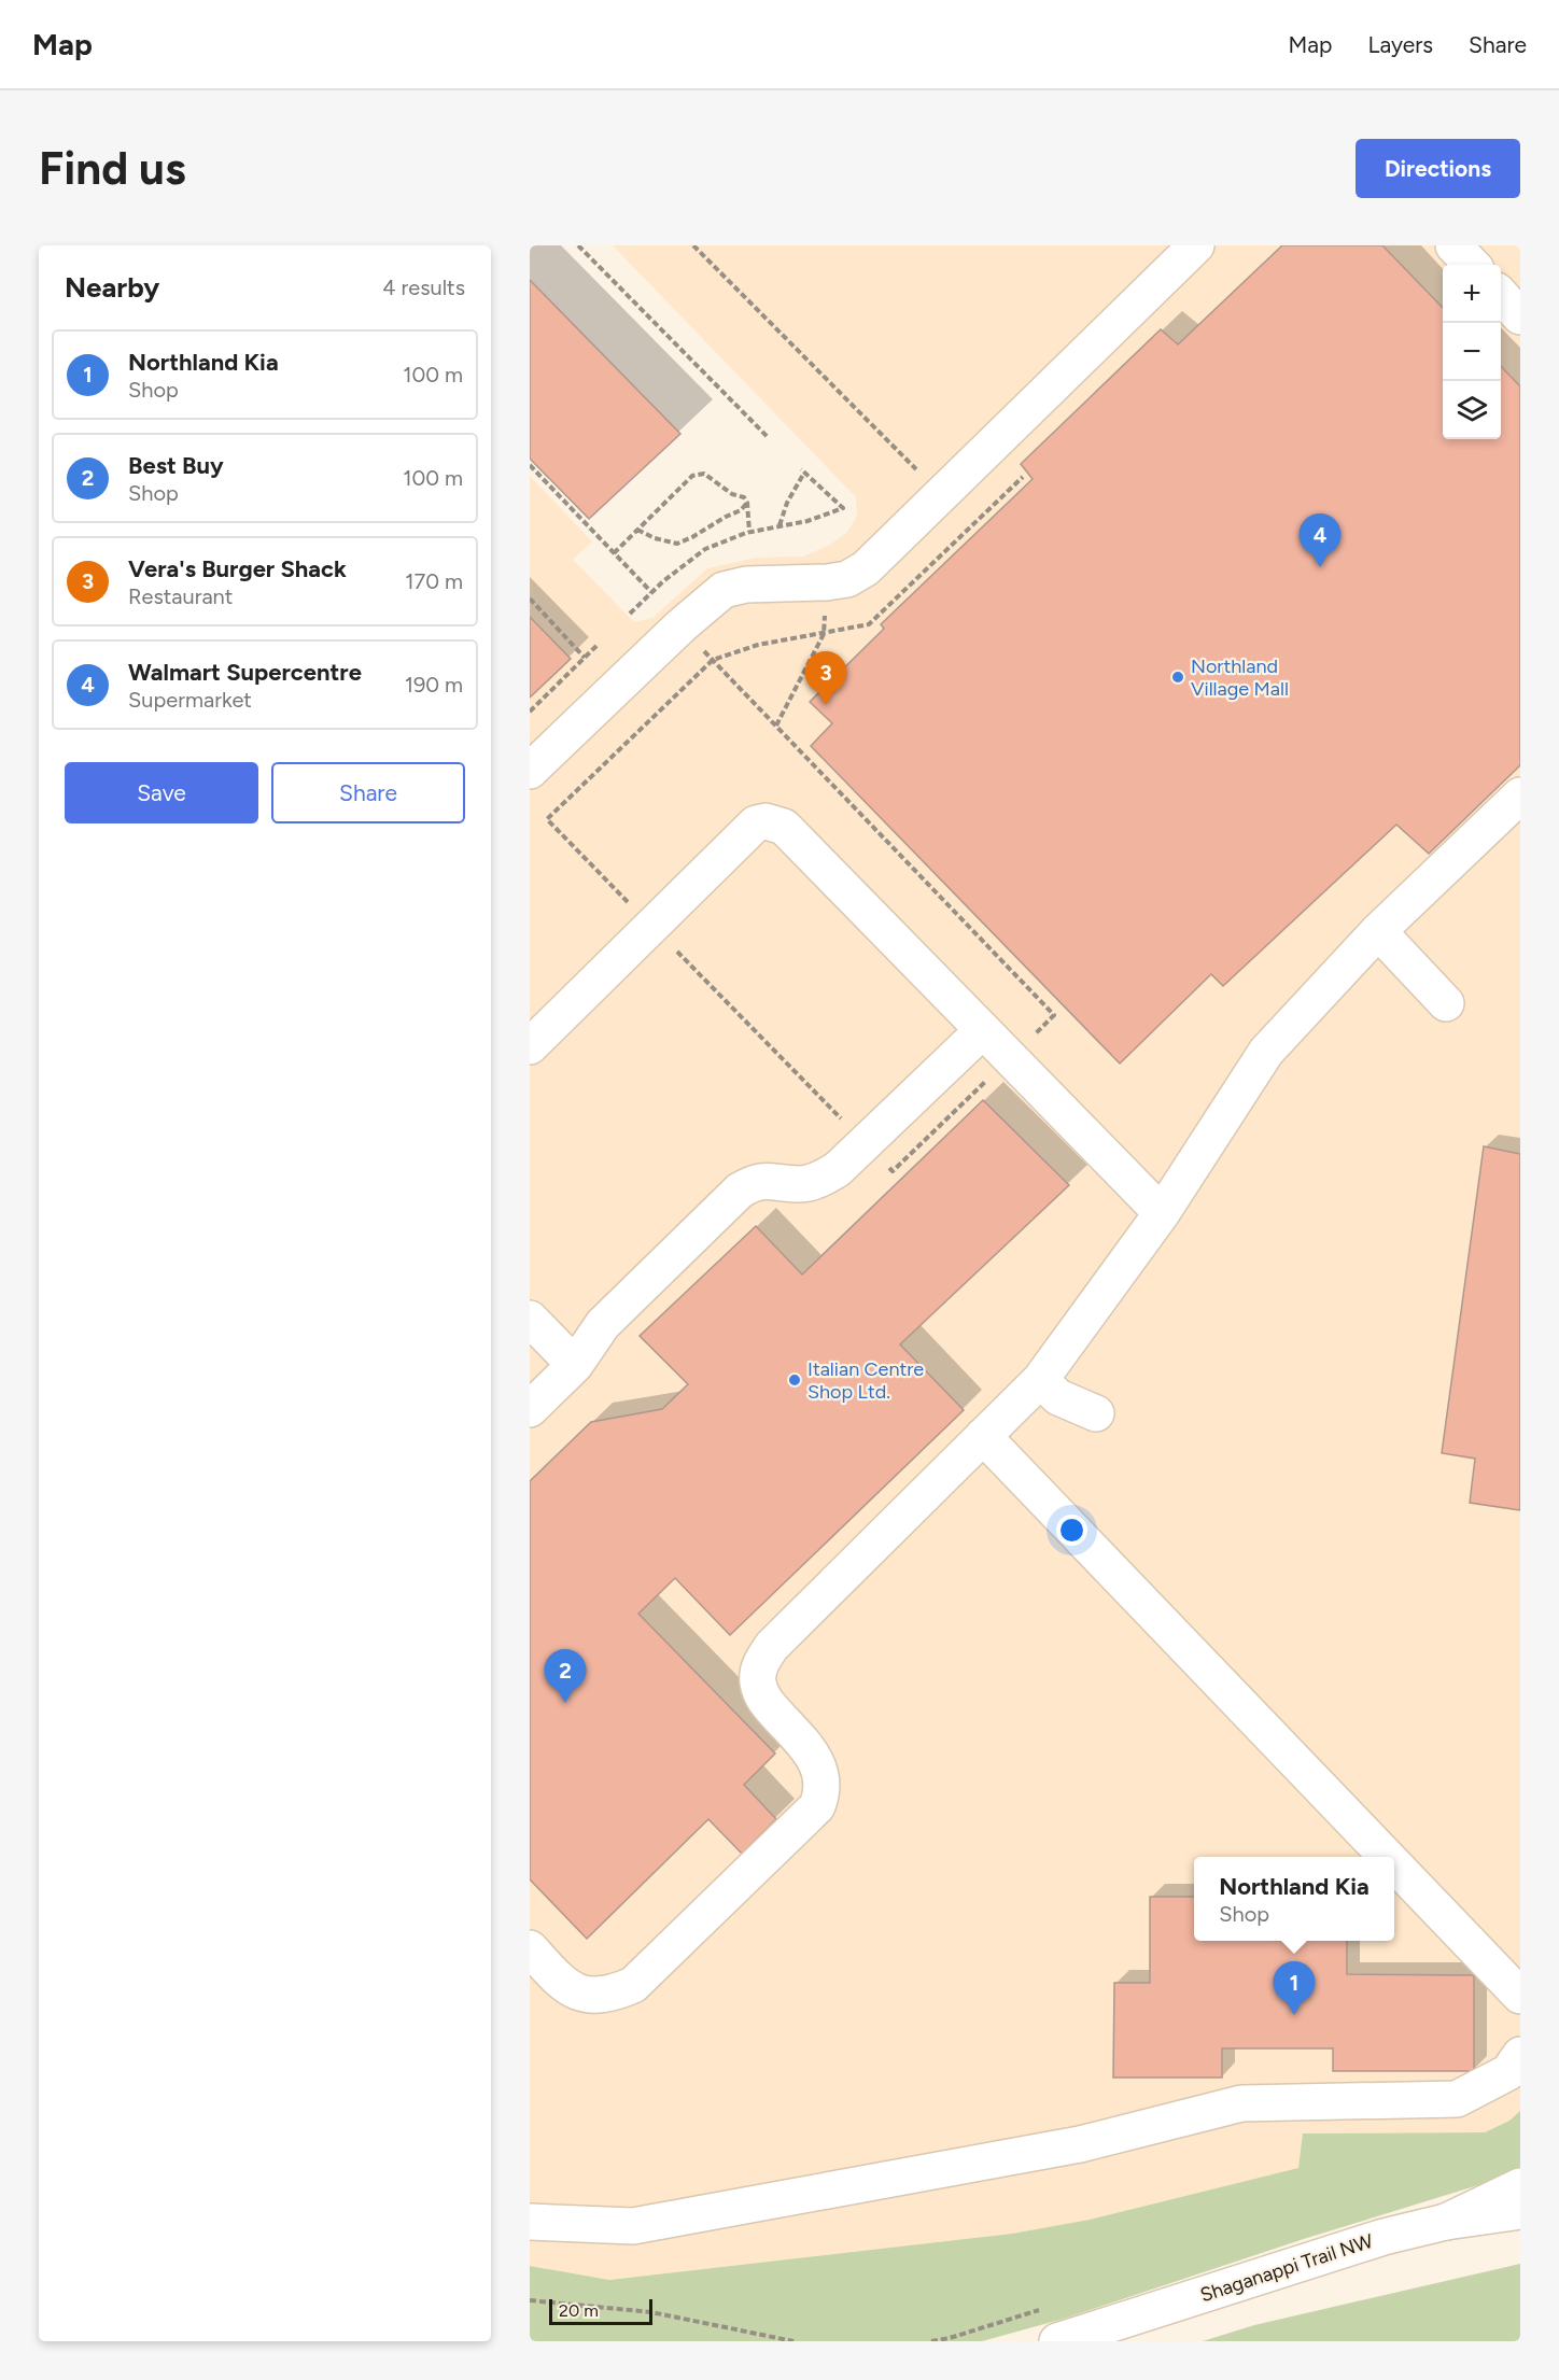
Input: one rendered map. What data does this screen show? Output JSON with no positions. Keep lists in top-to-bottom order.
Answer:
{
  "streets": {
    "main road": ["Shaganappi Trail NW"]
  },
  "places": ["Northland Village Mall", "Italian Centre Shop Ltd."],
  "scale_bar": "20 m",
  "page": {
    "header": "Map",
    "nav": ["Map", "Layers", "Share"],
    "buttons": [
      "Directions",
      ["Save", "Share"]
    ],
    "title": "Find us",
    "heading": ["Nearby", "4 results"],
    "map_buttons": ["+", "−"],
    "list": [
      {
        "mark": "1",
        "name": "Northland Kia",
        "note": "Shop",
        "value": "100 m"
      },
      {
        "mark": "2",
        "name": "Best Buy",
        "note": "Shop",
        "value": "100 m"
      },
      {
        "mark": "3",
        "name": "Vera's Burger Shack",
        "note": "Restaurant",
        "value": "170 m"
      },
      {
        "mark": "4",
        "name": "Walmart Supercentre",
        "note": "Supermarket",
        "value": "190 m"
      }
    ],
    "pins": [
      "4",
      "3",
      "2",
      "1"
    ],
    "popup": ["Northland Kia", "Shop"],
    "scale": "20 m"
  }
}
